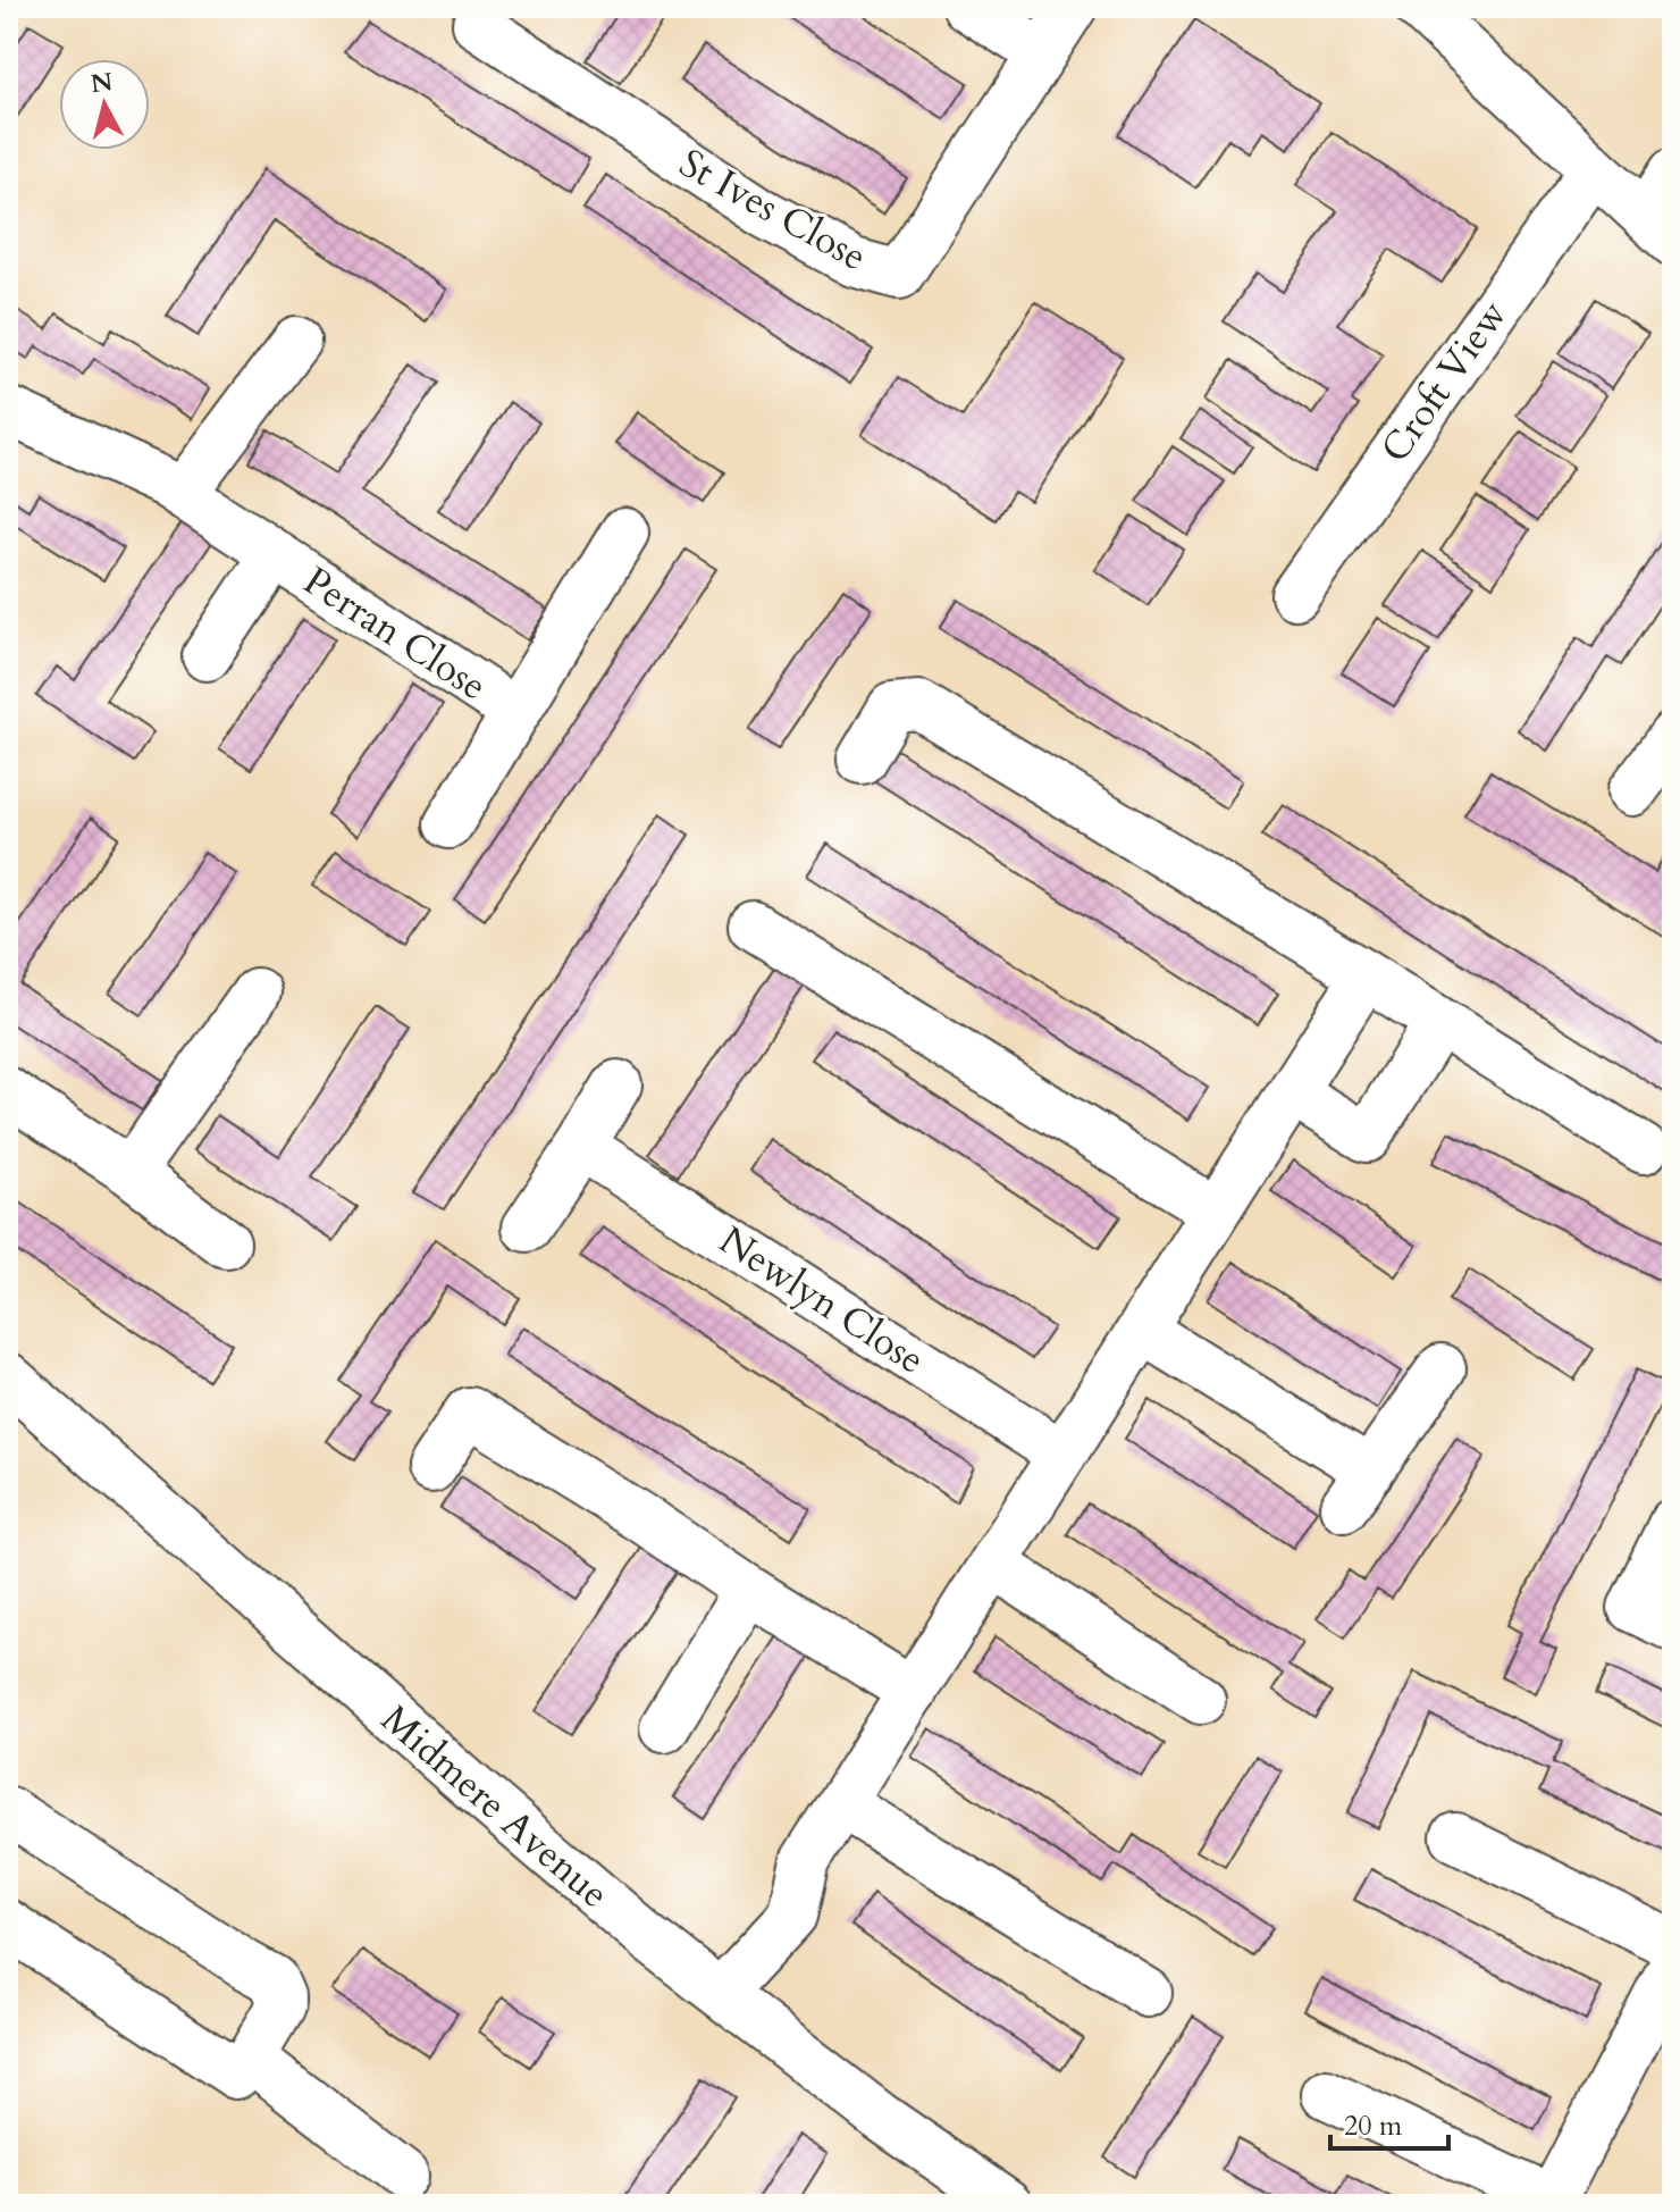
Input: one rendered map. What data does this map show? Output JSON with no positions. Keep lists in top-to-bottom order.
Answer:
{
  "streets": {
    "street": [
      "St Ives Close",
      "Croft View",
      "Perran Close",
      "Newlyn Close",
      "Midmere Avenue"
    ]
  },
  "scale_bar": "20 m",
  "north": "top"
}
